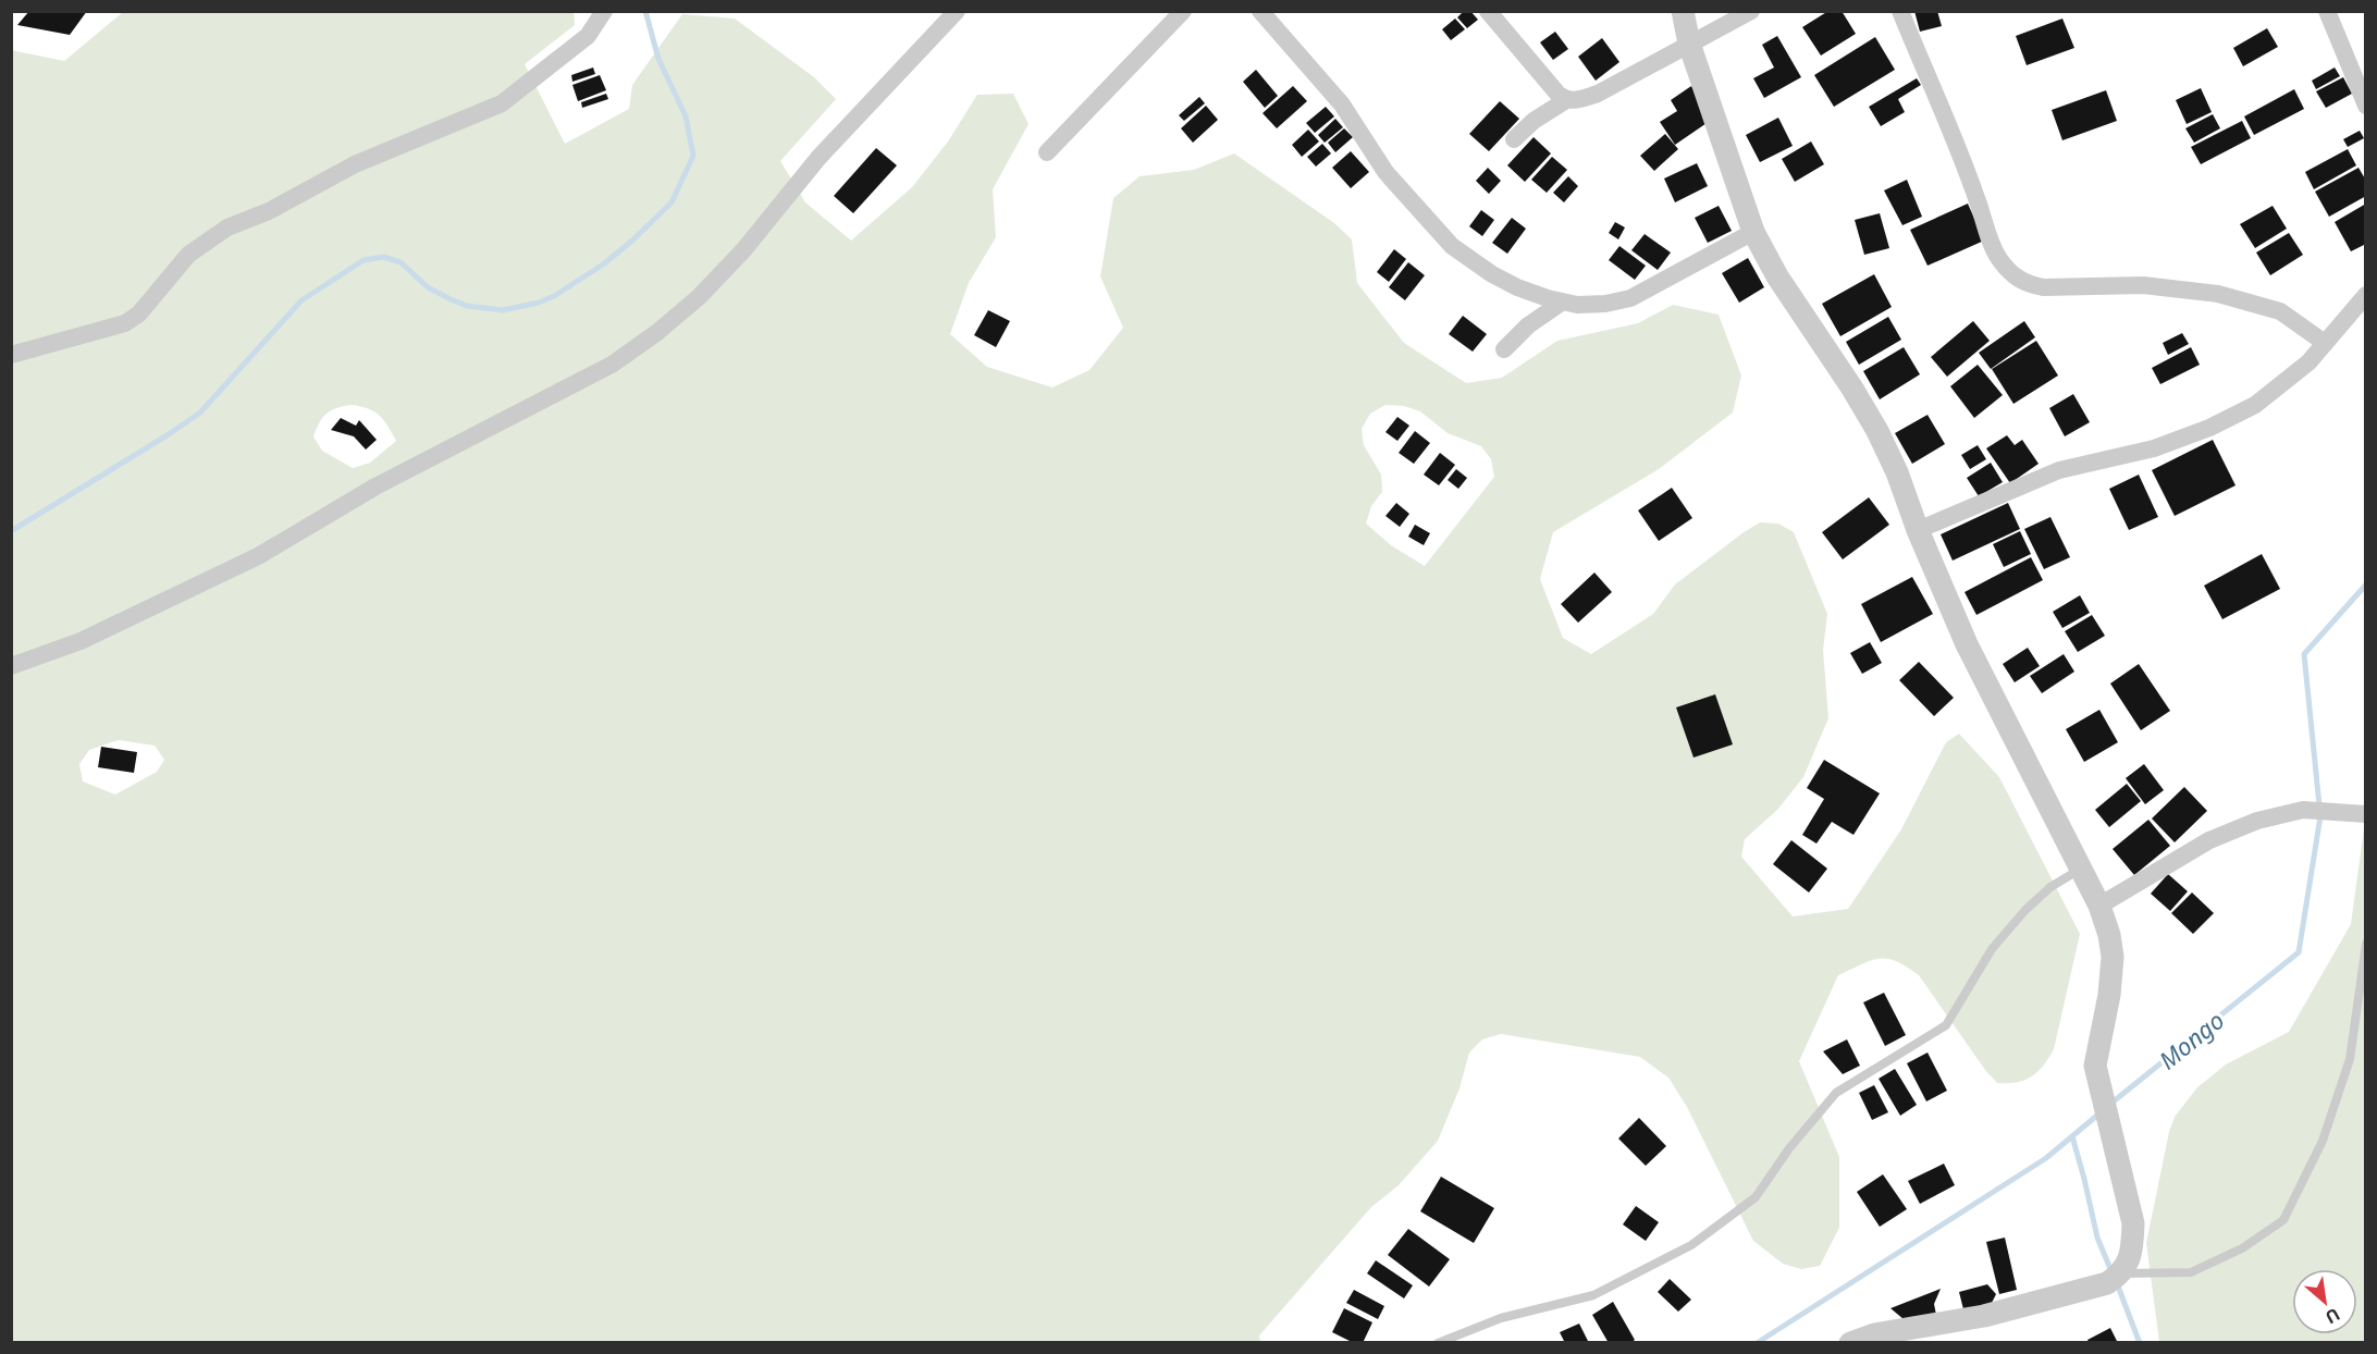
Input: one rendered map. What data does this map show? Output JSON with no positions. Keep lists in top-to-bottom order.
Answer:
{
  "water": ["Mongo"],
  "north": "bottom right"
}
